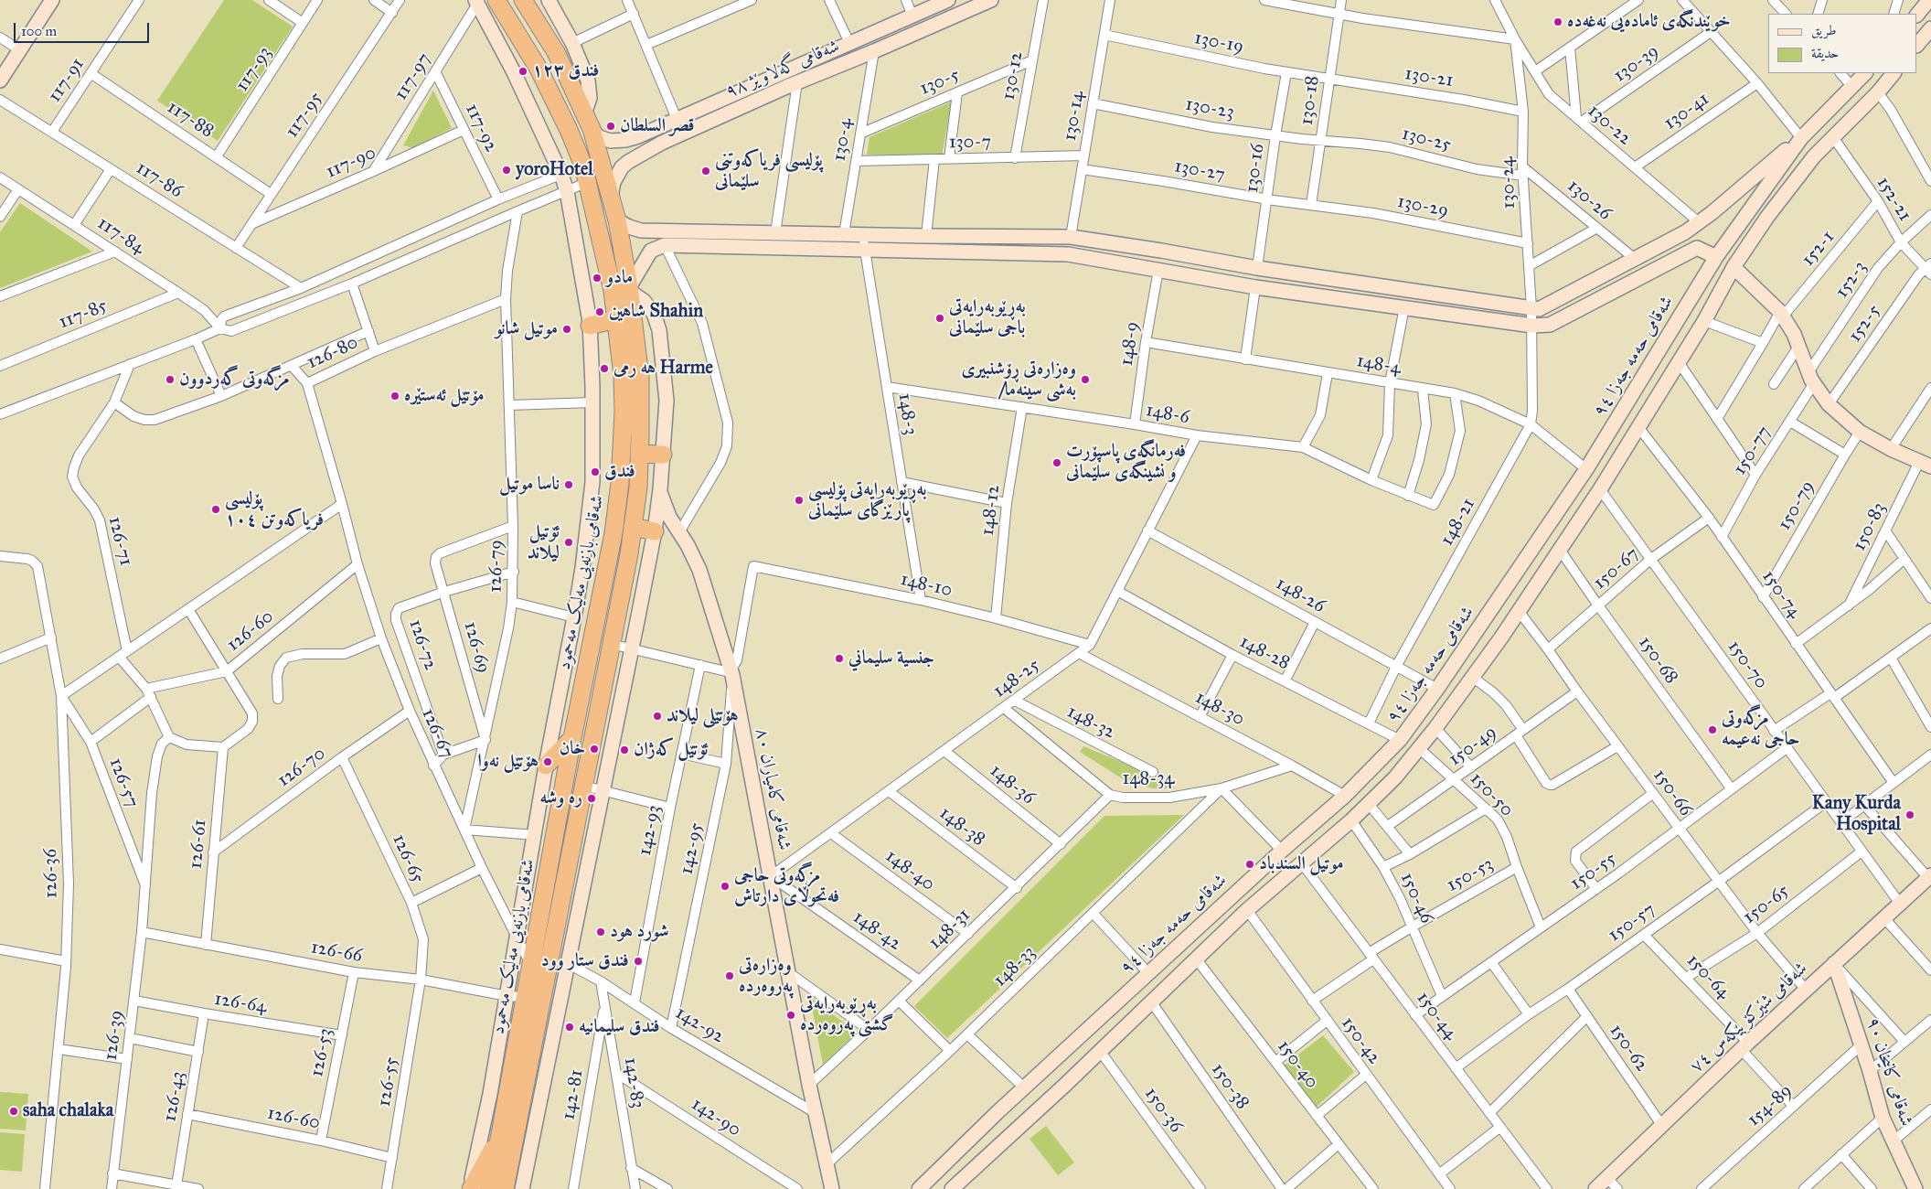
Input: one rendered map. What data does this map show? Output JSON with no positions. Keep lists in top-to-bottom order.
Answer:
{
  "streets": {
    "highway": ["شەقامی بازنەیی مەلیک مەحمود"],
    "main road": [
      "شەقامی گەلاوێژ ٩٨",
      "شەقامی حەمە جەزا ٩٤",
      "شەقامی کامیاران ٨٠",
      "شەقامی شێرکۆ بێکەس ٧٤",
      "شەقامی کانیخان ٩٠"
    ],
    "street": [
      "130-19",
      "130-39",
      "117-93",
      "130-12",
      "117-97",
      "130-21",
      "117-91",
      "130-5",
      "130-18",
      "130-23",
      "130-41",
      "117-95",
      "130-14",
      "117-88",
      "130-22",
      "117-92",
      "130-4",
      "130-25",
      "130-7",
      "117-90",
      "130-16",
      "130-27",
      "117-86",
      "130-24",
      "152-21",
      "130-26",
      "130-29",
      "117-84",
      "152-1",
      "152-3",
      "117-85",
      "152-5",
      "148-9",
      "126-80",
      "148-4",
      "148-3",
      "148-6",
      "150-77",
      "150-79",
      "148-12",
      "148-21",
      "150-83",
      "126-71",
      "126-79",
      "150-67",
      "148-10",
      "150-74",
      "148-26",
      "126-60",
      "126-72",
      "126-69",
      "148-28",
      "150-68",
      "150-70",
      "148-25",
      "148-30",
      "148-32",
      "126-67",
      "150-49",
      "126-70",
      "148-34",
      "126-57",
      "148-36",
      "150-66",
      "150-50",
      "148-38",
      "142-93",
      "126-61",
      "142-95",
      "126-65",
      "148-40",
      "150-55",
      "126-36",
      "150-53",
      "150-46",
      "150-65",
      "150-57",
      "148-31",
      "148-42",
      "126-66",
      "148-33",
      "150-64",
      "126-64",
      "150-44",
      "142-92",
      "126-39",
      "150-42",
      "150-62",
      "126-53",
      "150-40",
      "126-55",
      "142-83",
      "150-38",
      "142-81",
      "126-43",
      "154-89",
      "150-36",
      "142-90"
    ]
  },
  "crossings": [
    ["130-19", "130-21"],
    ["130-19", "130-18"],
    ["130-19", "130-14"],
    ["130-19", "130-16"],
    ["130-39", "130-22"],
    ["117-93", "117-88"],
    ["شەقامی گەلاوێژ ٩٨", "130-4"],
    ["شەقامی گەلاوێژ ٩٨", "شەقامی بازنەیی مەلیک مەحمود"],
    ["130-12", "130-5"],
    ["130-12", "130-7"],
    ["117-97", "117-92"],
    ["117-97", "117-90"],
    ["130-21", "130-18"],
    ["130-21", "130-24"],
    ["117-91", "117-88"],
    ["117-91", "117-86"],
    ["130-5", "130-4"],
    ["130-18", "130-23"],
    ["130-18", "130-25"],
    ["130-18", "130-27"],
    ["130-18", "130-29"],
    ["130-23", "130-14"],
    ["130-23", "130-25"],
    ["130-23", "130-16"],
    ["130-41", "130-22"],
    ["117-95", "117-88"],
    ["117-95", "117-90"],
    ["117-95", "117-86"],
    ["130-14", "130-7"],
    ["130-14", "130-27"],
    ["130-22", "130-24"],
    ["117-92", "117-90"],
    ["130-4", "130-7"],
    ["130-25", "130-24"],
    ["130-25", "130-26"],
    ["130-16", "130-27"],
    ["130-27", "130-29"],
    ["130-24", "130-26"],
    ["130-24", "130-29"],
    ["130-24", "148-21"],
    ["152-21", "152-1"],
    ["152-21", "152-3"],
    ["152-21", "152-5"],
    ["117-84", "117-85"],
    ["152-3", "150-77"],
    ["148-9", "148-4"],
    ["148-9", "148-6"],
    ["126-80", "126-71"],
    ["126-80", "126-79"],
    ["126-80", "126-67"],
    ["شەقامی حەمە جەزا ٩٤", "148-4"],
    ["شەقامی حەمە جەزا ٩٤", "148-26"],
    ["شەقامی حەمە جەزا ٩٤", "148-28"],
    ["شەقامی حەمە جەزا ٩٤", "148-30"],
    ["148-4", "148-6"],
    ["148-4", "148-21"],
    ["148-3", "148-6"],
    ["148-3", "148-10"],
    ["148-6", "148-12"],
    ["148-6", "148-25"],
    ["150-77", "150-74"],
    ["150-79", "150-74"],
    ["148-12", "148-10"],
    ["148-21", "148-26"],
    ["148-21", "148-28"],
    ["126-79", "126-72"],
    ["126-79", "126-69"],
    ["126-79", "126-67"],
    ["150-67", "150-74"],
    ["150-67", "150-68"],
    ["150-67", "150-70"],
    ["150-67", "150-66"],
    ["شەقامی بازنەیی مەلیک مەحمود", "126-67"],
    ["شەقامی بازنەیی مەلیک مەحمود", "126-66"],
    ["148-10", "148-25"],
    ["148-10", "142-95"],
    ["148-26", "148-25"],
    ["126-60", "126-67"],
    ["126-60", "126-53"],
    ["126-60", "126-55"],
    ["126-60", "126-43"],
    ["126-72", "126-69"],
    ["148-28", "148-25"],
    ["150-68", "150-55"],
    ["150-70", "150-55"],
    ["150-70", "150-65"],
    ["150-70", "150-57"],
    ["150-70", "شەقامی شێرکۆ بێکەس ٧٤"],
    ["148-25", "148-30"],
    ["148-25", "148-32"],
    ["148-25", "148-34"],
    ["148-25", "148-36"],
    ["148-25", "شەقامی کامیاران ٨٠"],
    ["148-25", "148-38"],
    ["148-25", "148-40"],
    ["148-25", "148-42"],
    ["148-30", "148-34"],
    ["126-67", "126-70"],
    ["150-49", "150-66"],
    ["150-49", "150-50"],
    ["126-70", "126-61"],
    ["126-70", "126-65"],
    ["148-34", "148-31"],
    ["148-34", "148-33"],
    ["126-57", "126-36"],
    ["126-57", "126-39"],
    ["148-36", "148-31"],
    ["شەقامی کامیاران ٨٠", "142-95"],
    ["شەقامی کامیاران ٨٠", "148-31"],
    ["شەقامی کامیاران ٨٠", "148-42"],
    ["شەقامی کامیاران ٨٠", "148-33"],
    ["شەقامی کامیاران ٨٠", "142-92"],
    ["150-66", "150-55"],
    ["150-66", "150-65"],
    ["150-66", "150-57"],
    ["150-66", "شەقامی شێرکۆ بێکەس ٧٤"],
    ["150-50", "150-55"],
    ["150-50", "150-53"],
    ["148-38", "148-31"],
    ["142-93", "142-92"],
    ["126-61", "126-66"],
    ["142-95", "142-92"],
    ["126-65", "126-66"],
    ["126-65", "126-55"],
    ["148-40", "148-31"],
    ["150-55", "150-46"],
    ["150-55", "150-44"],
    ["150-53", "150-46"],
    ["150-53", "150-44"],
    ["150-53", "150-42"],
    ["150-65", "150-64"],
    ["150-57", "150-64"],
    ["150-57", "150-44"],
    ["150-57", "150-62"],
    ["148-31", "148-42"],
    ["126-66", "126-39"],
    ["126-66", "126-53"],
    ["126-66", "126-55"],
    ["150-64", "شەقامی شێرکۆ بێکەس ٧٤"],
    ["150-64", "154-89"],
    ["126-64", "126-39"],
    ["126-64", "126-53"],
    ["126-64", "126-43"],
    ["شەقامی شێرکۆ بێکەس ٧٤", "150-62"],
    ["شەقامی شێرکۆ بێکەس ٧٤", "شەقامی کانیخان ٩٠"],
    ["142-92", "142-83"],
    ["شەقامی کانیخان ٩٠", "154-89"],
    ["142-83", "142-81"],
    ["142-83", "142-90"]
  ],
  "places": [
    "خوێندنگەی ئامادەیی نەغەدە",
    "فندق ١٢٣",
    "قصر السلطان",
    "yoroHotel",
    "پۆلیسی فریاکەوتنی سلێمانی",
    "مادو",
    "شاهین Shahin",
    "بەڕێوبەرایەتی باجی سلێمانی",
    "موتيل شانو",
    "هه رمی Harme",
    "مزگەوتی گەردوون",
    "وە‌زارە‌تی ڕۆشنبیری /بە‌شی سینە‌ما",
    "مۆتێل ئەستێرە",
    "فەرمانگەی پاسپۆرت و نشینگەی سلێمانی",
    "فندق",
    "ناسا موتيل",
    "بەڕێوبەرایەتی پۆلیسی پارێزگای سلێمانی",
    "پۆلیسی فریاکەوتن ١٠٤",
    "ئۆتیل لیلاند",
    "جنسية سليماني",
    "هۆتێلی لیلاند",
    "مزگەوتی حاجی نەعیمە",
    "خان",
    "ئۆتێل کەژان",
    "هۆتێل نەوا",
    "ره وشه",
    "Kany Kurda Hospital",
    "موتيل السندباد",
    "مزگەوتی حاجی فەتحوڵای دارتاش",
    "شورد هود",
    "فندق ستار وود",
    "وەزارەتی پەروەردە",
    "بەڕێوبەرایەتی گشتی پەروەردە",
    "فندق سليمانيه",
    "saha chalaka"
  ],
  "legend": ["طريق", "حديقة"],
  "scale_bar": "100 m"
}
